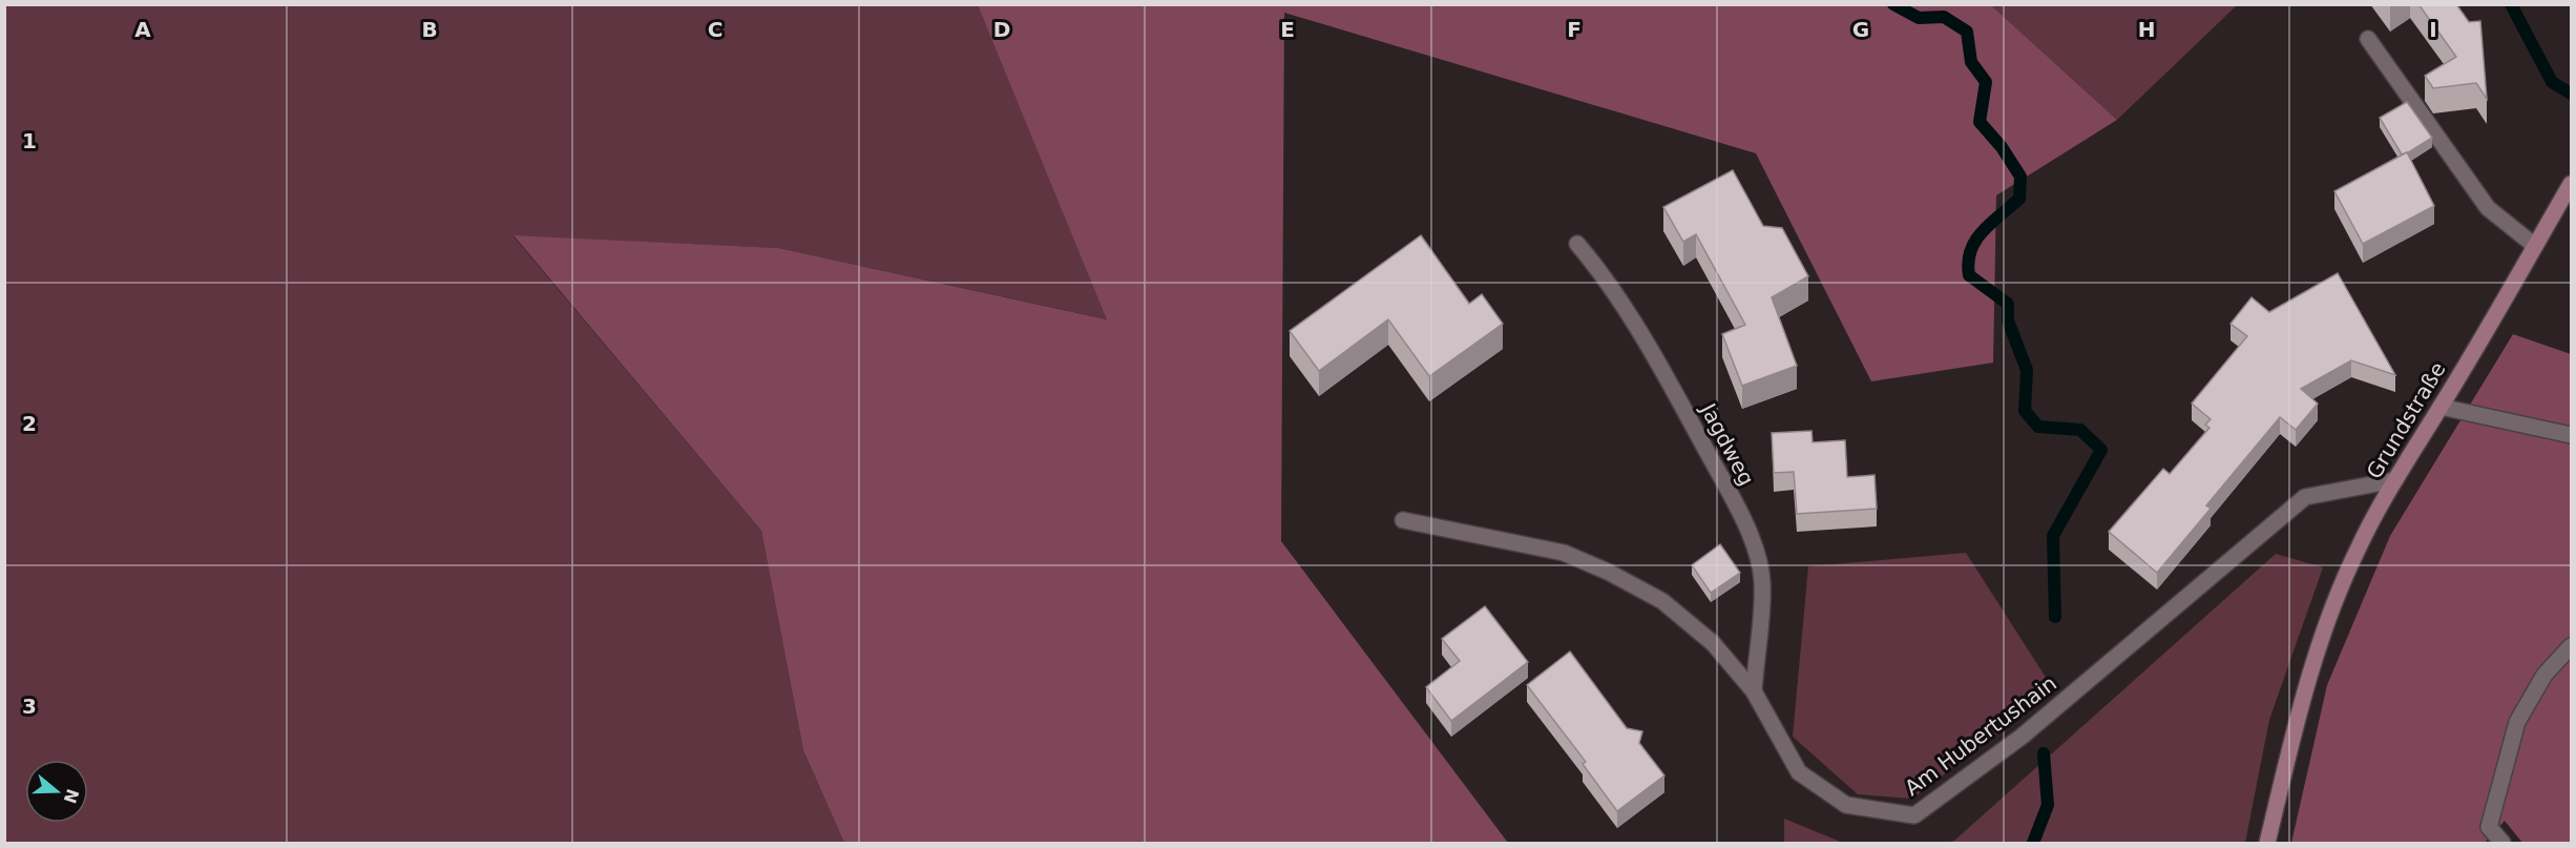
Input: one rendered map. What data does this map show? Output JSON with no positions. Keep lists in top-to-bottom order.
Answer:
{
  "streets": {
    "main road": ["Grundstraße"],
    "street": ["Jagdweg", "Am Hubertushain"]
  },
  "crossings": [
    ["Grundstraße", "Am Hubertushain"],
    ["Jagdweg", "Am Hubertushain"]
  ],
  "north": "right",
  "grid": {
    "columns": [
      "A",
      "B",
      "C",
      "D",
      "E",
      "F",
      "G",
      "H",
      "I"
    ],
    "rows": ["1", "2", "3"]
  }
}
